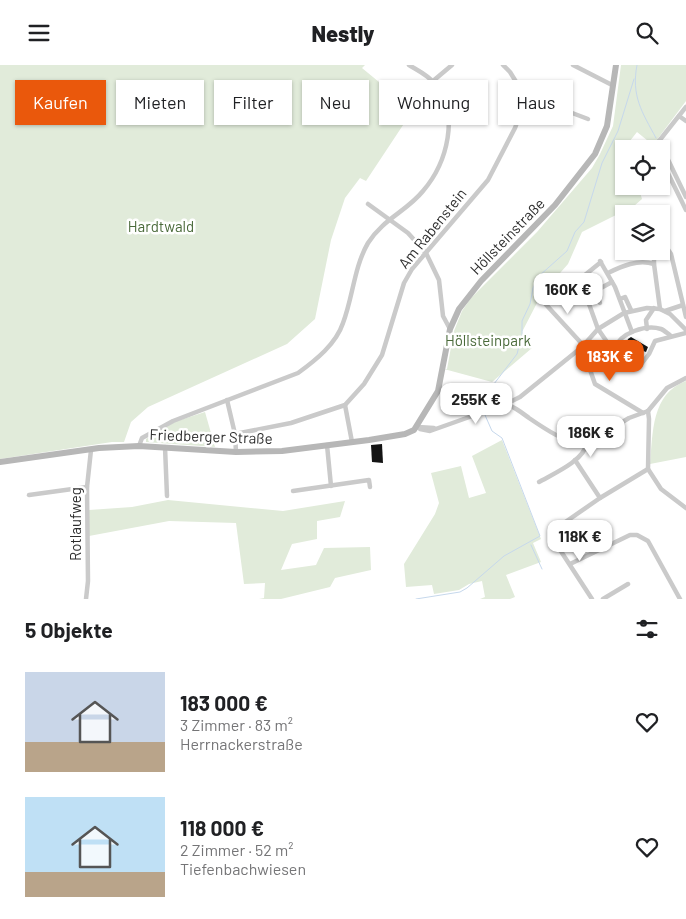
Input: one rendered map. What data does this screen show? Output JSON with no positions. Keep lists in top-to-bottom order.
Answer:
{
  "streets": {
    "street": [
      "Am Rabenstein",
      "Höllsteinstraße",
      "Friedberger Straße",
      "Rotlaufweg"
    ]
  },
  "crossings": [
    ["Höllsteinstraße", "Friedberger Straße"],
    ["Friedberger Straße", "Rotlaufweg"]
  ],
  "parks": ["Hardtwald", "Höllsteinpark"],
  "page": {
    "header": "Nestly",
    "chip": [
      "Kaufen",
      "Mieten",
      "Filter",
      "Neu",
      "Wohnung",
      "Haus"
    ],
    "price": [
      "160K €",
      "183K €",
      "255K €",
      "186K €",
      "118K €"
    ],
    "heading": "5 Objekte",
    "list": [
      {
        "name": "183 000 €",
        "note": "3 Zimmer · 83 m² · Herrnackerstraße"
      },
      {
        "name": "118 000 €",
        "note": "2 Zimmer · 52 m² · Tiefenbachwiesen"
      }
    ]
  }
}
